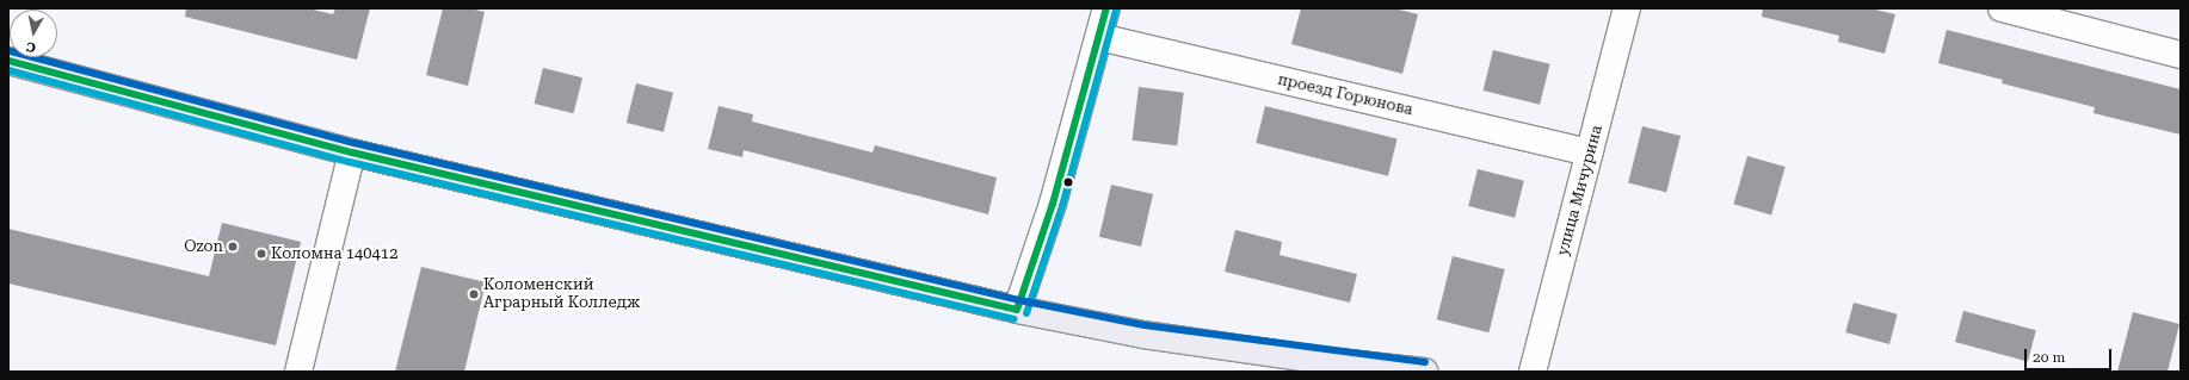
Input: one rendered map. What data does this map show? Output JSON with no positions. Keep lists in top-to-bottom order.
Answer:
{
  "streets": {
    "street": ["проезд Горюнова", "улица Мичурина"]
  },
  "crossings": [
    ["проезд Горюнова", "улица Мичурина"]
  ],
  "places": ["Ozon", "Коломна 140412", "Коломенский Аграрный Колледж"],
  "scale_bar": "20 m",
  "north": "bottom"
}
